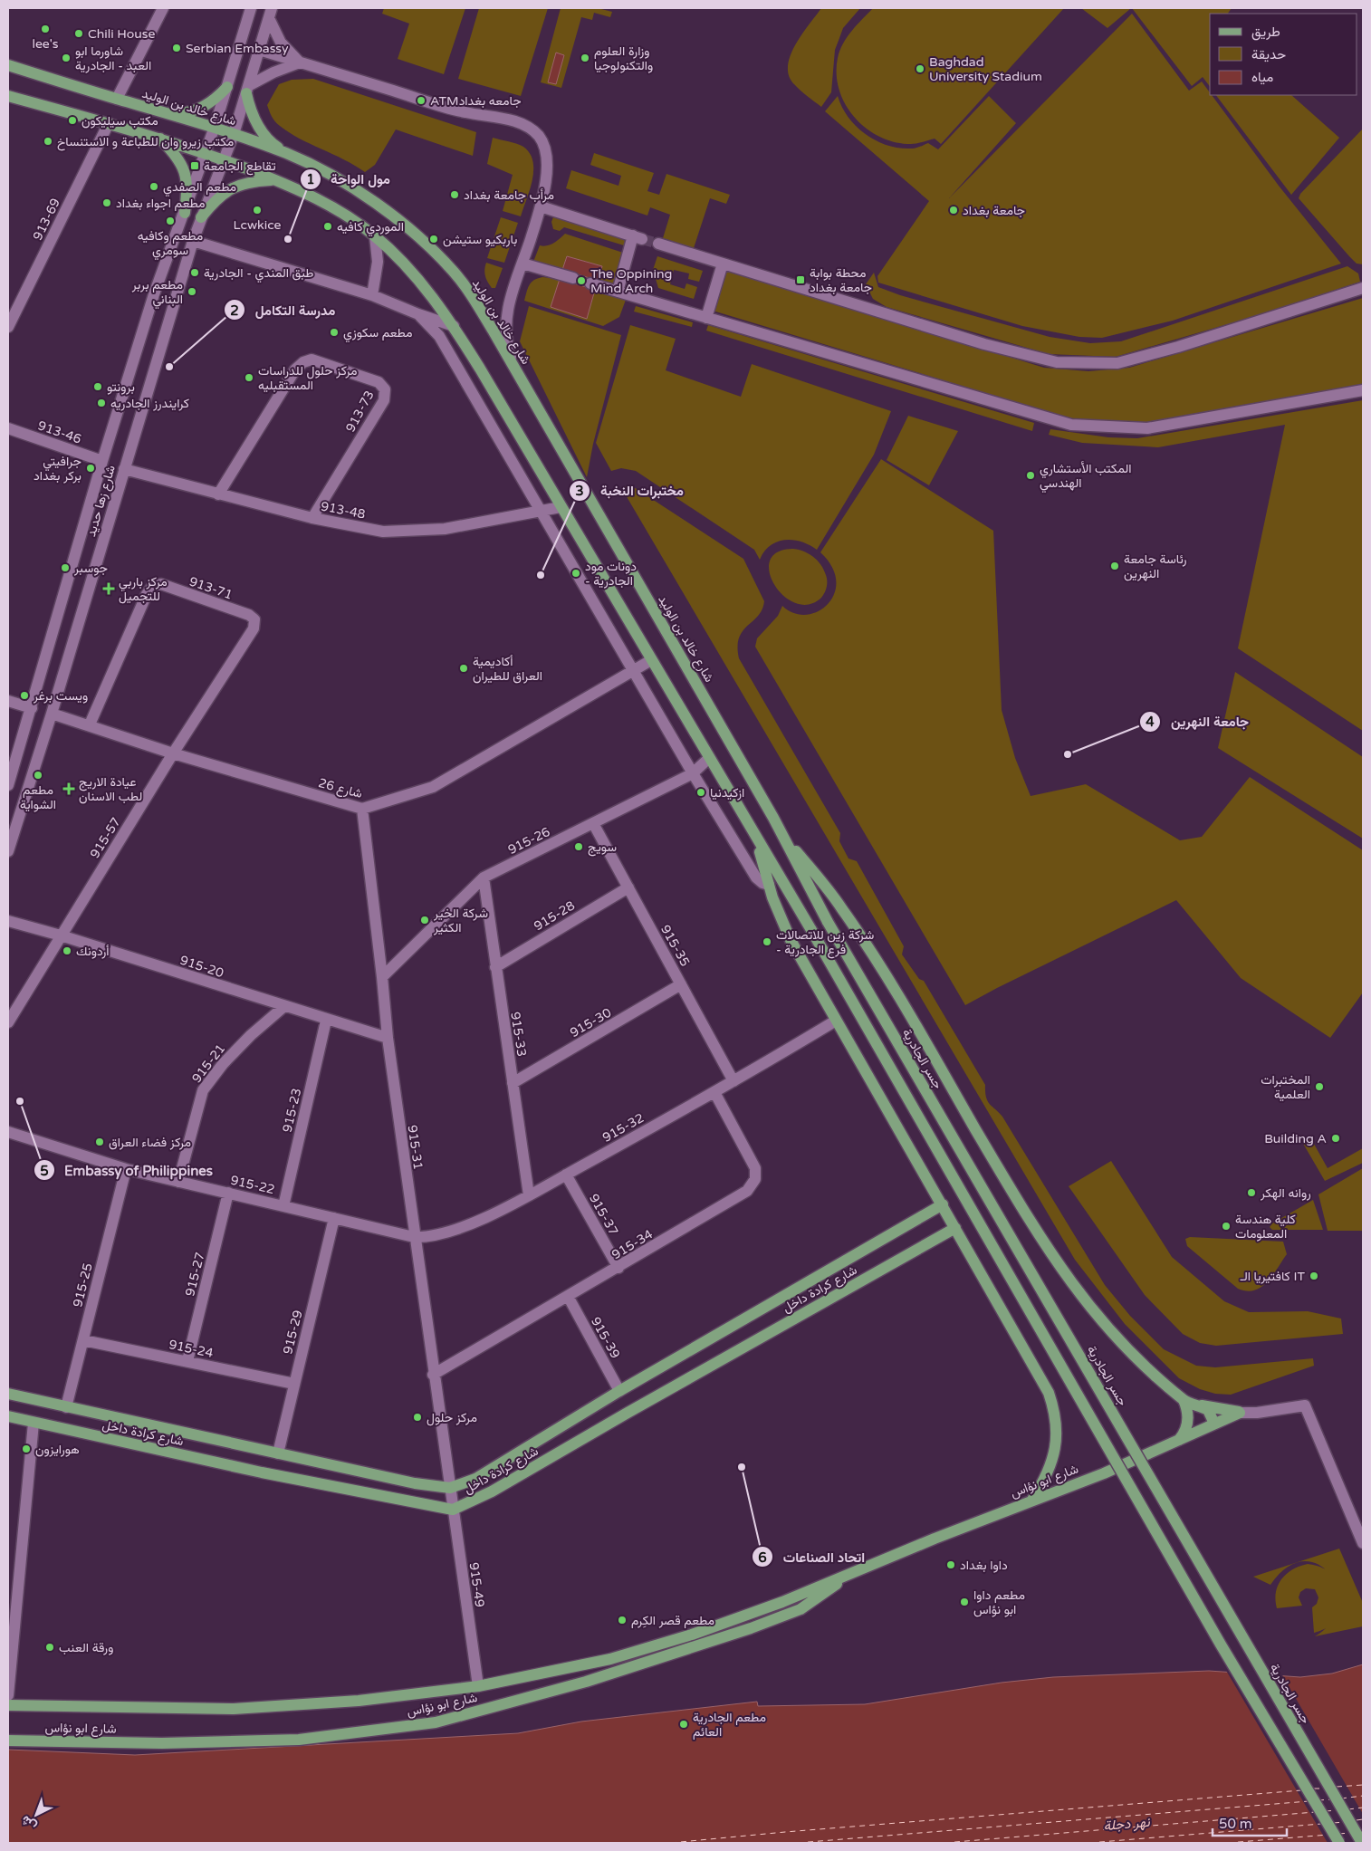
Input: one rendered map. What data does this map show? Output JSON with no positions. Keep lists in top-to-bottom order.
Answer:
{
  "streets": {
    "main road": [
      "شارع خالد بن الوليد",
      "جسر الجادرية",
      "شارع كرادة داخل",
      "شارع ابو نؤاس"
    ],
    "street": [
      "913-69",
      "913-73",
      "913-46",
      "شارع زها حديد",
      "913-48",
      "913-71",
      "شارع 26",
      "915-57",
      "915-26",
      "915-28",
      "915-35",
      "915-20",
      "915-30",
      "915-33",
      "915-21",
      "915-23",
      "915-32",
      "915-31",
      "915-22",
      "915-37",
      "915-34",
      "915-27",
      "915-25",
      "915-29",
      "915-39",
      "915-24",
      "915-49"
    ]
  },
  "crossings": [
    ["شارع خالد بن الوليد", "شارع زها حديد"],
    ["شارع خالد بن الوليد", "جسر الجادرية"],
    ["913-73", "913-48"],
    ["913-46", "شارع زها حديد"],
    ["شارع زها حديد", "913-48"],
    ["شارع زها حديد", "شارع 26"],
    ["913-71", "شارع 26"],
    ["913-71", "915-57"],
    ["شارع 26", "915-57"],
    ["شارع 26", "915-31"],
    ["915-57", "915-20"],
    ["915-26", "915-35"],
    ["915-26", "915-33"],
    ["915-26", "915-31"],
    ["915-28", "915-35"],
    ["915-28", "915-33"],
    ["915-35", "915-30"],
    ["915-35", "915-32"],
    ["915-20", "915-21"],
    ["915-20", "915-23"],
    ["915-20", "915-31"],
    ["915-30", "915-33"],
    ["915-33", "915-32"],
    ["915-21", "915-22"],
    ["915-23", "915-22"],
    ["915-32", "915-31"],
    ["915-32", "915-22"],
    ["915-32", "915-37"],
    ["915-32", "915-34"],
    ["915-31", "915-22"],
    ["915-31", "915-34"],
    ["915-31", "شارع كرادة داخل"],
    ["915-31", "915-49"],
    ["915-22", "915-27"],
    ["915-22", "915-25"],
    ["915-22", "915-29"],
    ["915-37", "915-34"],
    ["915-34", "915-39"],
    ["915-27", "915-24"],
    ["915-25", "شارع كرادة داخل"],
    ["915-25", "915-24"],
    ["شارع كرادة داخل", "915-29"],
    ["شارع كرادة داخل", "915-39"],
    ["شارع كرادة داخل", "915-49"],
    ["915-29", "915-24"],
    ["شارع ابو نؤاس", "915-49"]
  ],
  "water": ["نهر دجلة"],
  "places": {
    "other": [
      "lee's",
      "Chili House",
      "Serbian Embassy",
      "شاورما ابو العبد - الجادرية",
      "وزارة العلوم والتكنولوجيا",
      "Baghdad University Stadium",
      "ATMجامعه بغداد",
      "مكتب سيليكون",
      "مكتب زيرو وان للطباعة و الاستنساخ",
      "مطعم الصفدي",
      "مرأب جامعة بغداد",
      "مطعم اجواء بغداد",
      "Lcwkice",
      "جامعة بغداد",
      "مطعم وكافيه سومري",
      "الموردي كافيه",
      "مول الواحة",
      "باربكيو ستيشن",
      "طبق المندي - الجادرية",
      "The Oppining Mind Arch",
      "مطعم بربر البناني",
      "مطعم سكوزي",
      "مدرسة التكامل",
      "مركز حلول للدراسات المستقبليه",
      "برونتو",
      "كرايندرز الجادريه",
      "جرافيتي بركر بغداد",
      "المكتب الأستشاري الهندسي",
      "رئاسة جامعة النهرين",
      "جوسبر",
      "دونات مود - الجادرية",
      "مختبرات النخبة",
      "أكاديمية العراق للطيران",
      "ويست برغر",
      "جامعة النهرين",
      "مطعم الشواية",
      "ازكيدنيا",
      "سويج",
      "شركة الخير الكثير",
      "شركة زين للاتصالات - فرع الجادرية",
      "أردونك",
      "المختبرات العلمية",
      "Embassy of Philippines",
      "Building A",
      "مركز فضاء العراق",
      "روانه الهكر",
      "كلية هندسة المعلومات",
      "كافتيريا الـ IT",
      "مركز حلول",
      "هورايزون",
      "اتحاد الصناعات",
      "داوا بغداد",
      "مطعم داوا ابو نؤاس",
      "مطعم قصر الكِرم",
      "ورقة العنب",
      "مطعم الجادرية العائم"
    ],
    "transit": ["تقاطع الجامعة", "محطة بوابة جامعة بغداد"],
    "health": ["مركز باربي للتجميل", "عيادة الاريج لطب الاسنان"]
  },
  "legend": ["طريق", "حديقة", "مياه"],
  "scale_bar": "50 m",
  "north": "bottom left"
}
